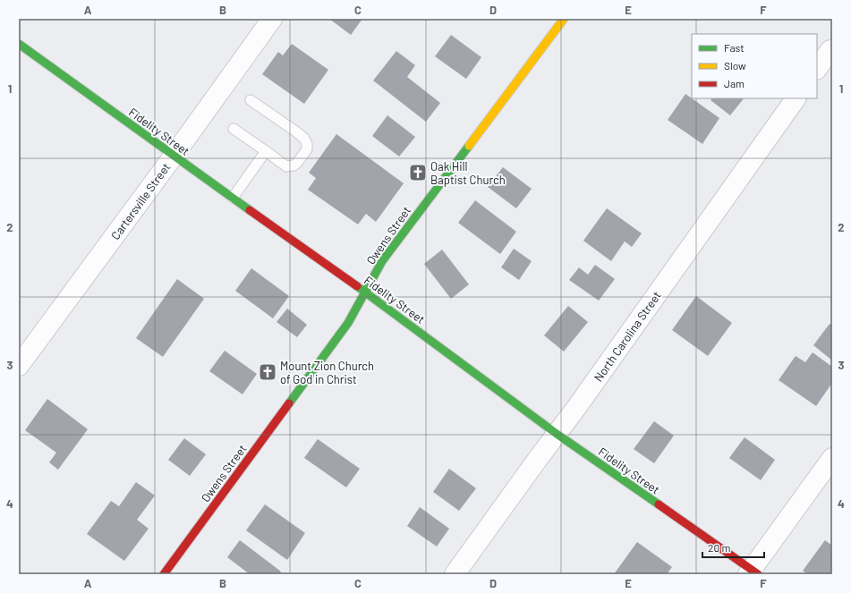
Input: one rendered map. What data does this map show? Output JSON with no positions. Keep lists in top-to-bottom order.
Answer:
{
  "streets": {
    "main road": ["Fidelity Street", "Owens Street"],
    "street": ["Cartersville Street", "North Carolina Street"]
  },
  "crossings": [
    ["Fidelity Street", "Cartersville Street"],
    ["Fidelity Street", "Owens Street"],
    ["Fidelity Street", "North Carolina Street"]
  ],
  "places": {
    "church": ["Oak Hill Baptist Church", "Mount Zion Church of God in Christ"]
  },
  "legend": ["Fast", "Slow", "Jam"],
  "scale_bar": "20 m",
  "grid": {
    "columns": [
      "A",
      "B",
      "C",
      "D",
      "E",
      "F"
    ],
    "rows": [
      "1",
      "2",
      "3",
      "4"
    ]
  }
}
